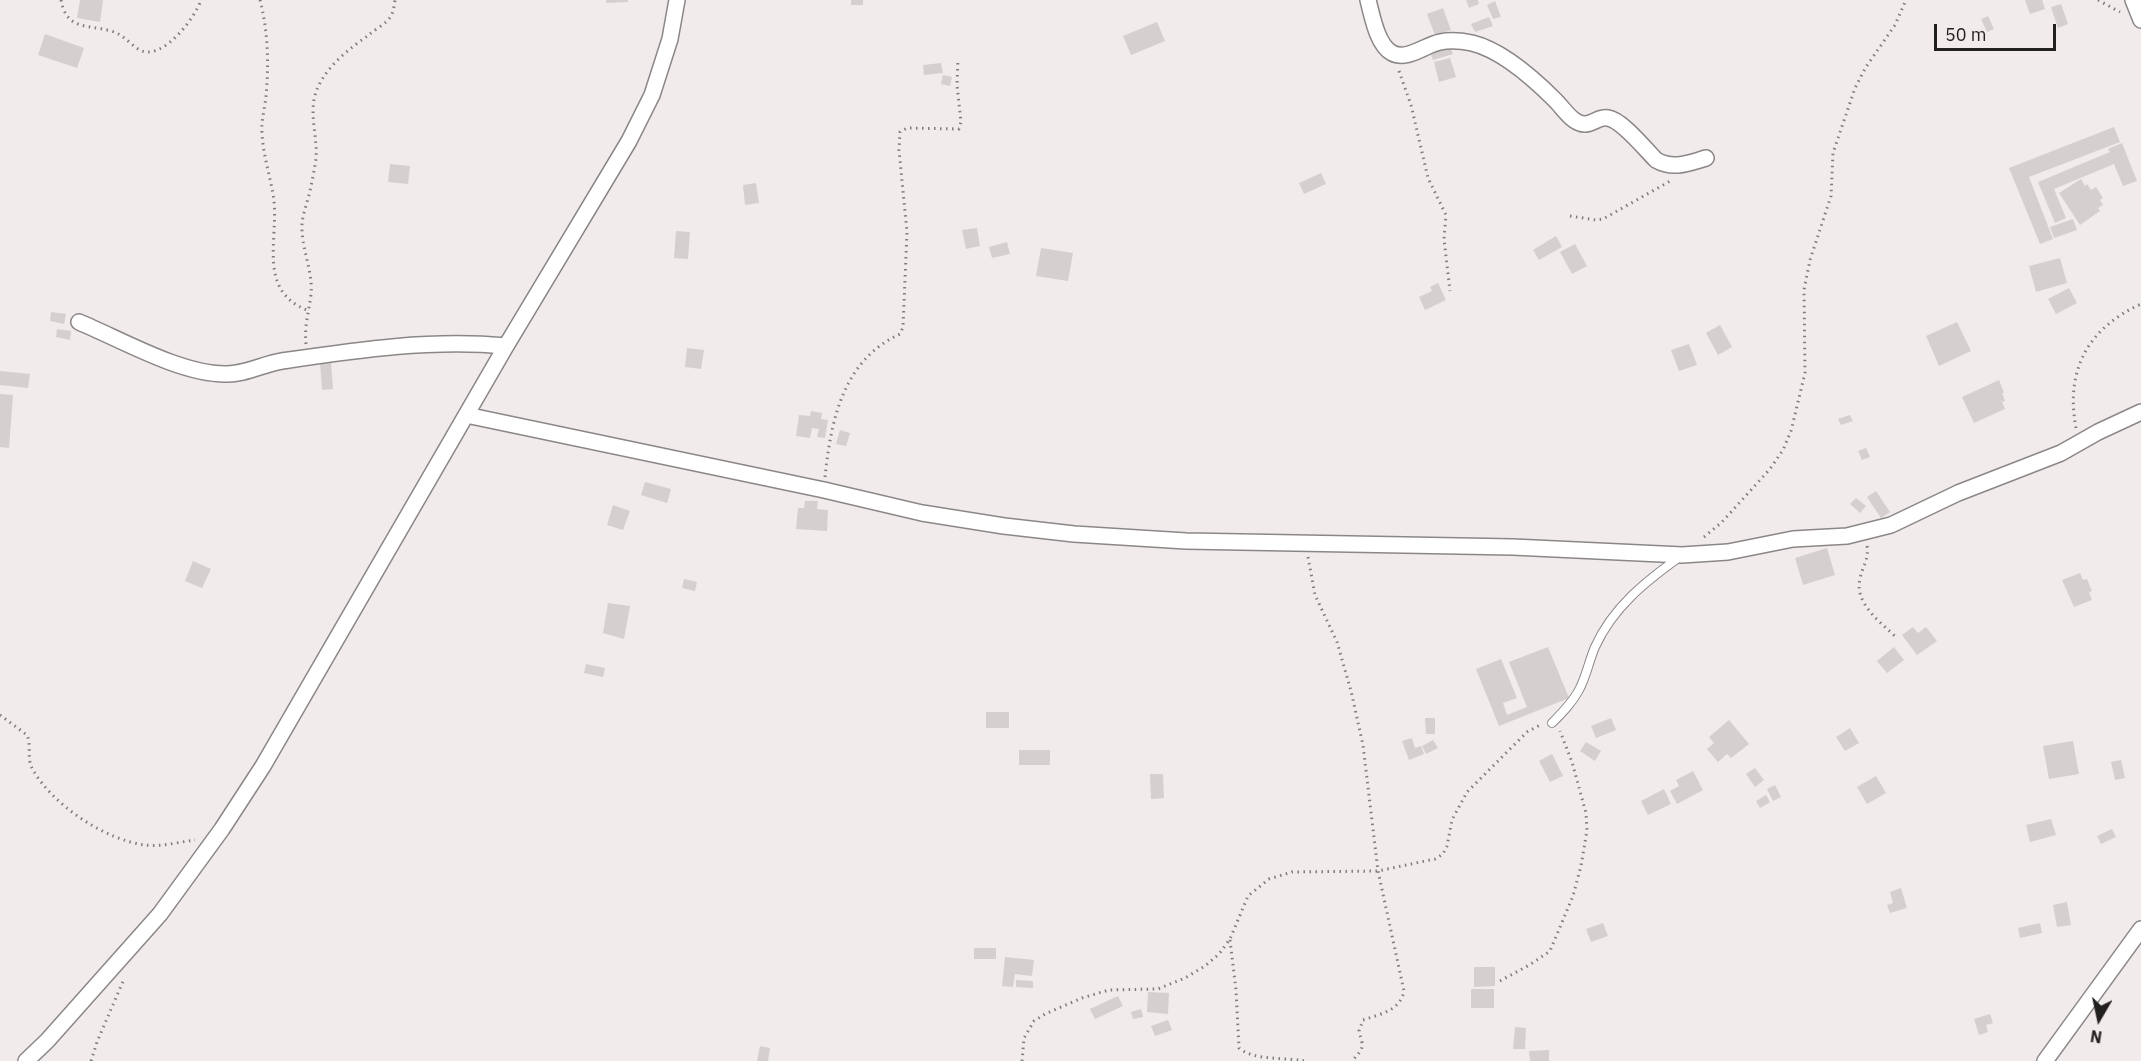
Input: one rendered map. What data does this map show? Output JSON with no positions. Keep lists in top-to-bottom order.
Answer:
{
  "scale_bar": "50 m",
  "north": "bottom"
}
